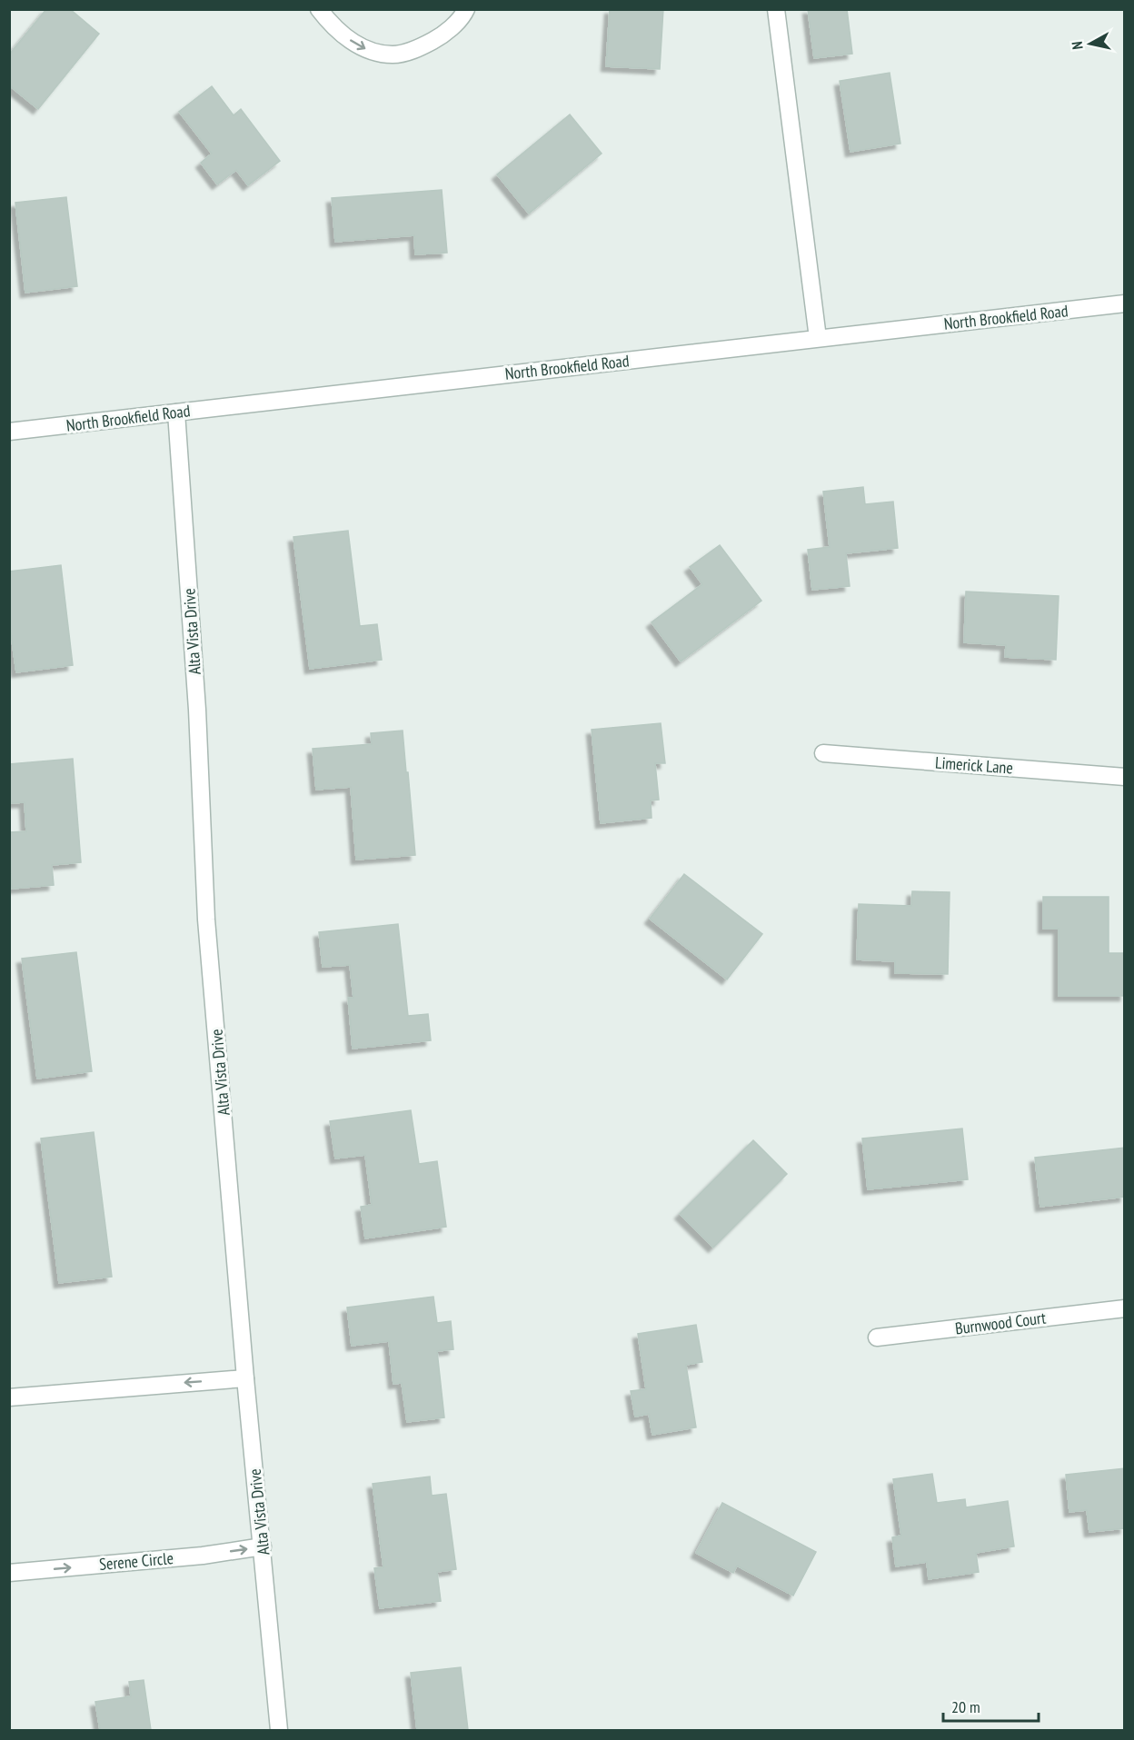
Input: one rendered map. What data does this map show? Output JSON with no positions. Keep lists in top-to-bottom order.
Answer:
{
  "streets": {
    "street": [
      "North Brookfield Road",
      "Alta Vista Drive",
      "Limerick Lane",
      "Burnwood Court",
      "Serene Circle"
    ]
  },
  "crossings": [
    ["North Brookfield Road", "Alta Vista Drive"],
    ["Alta Vista Drive", "Serene Circle"]
  ],
  "one_way": ["Serene Circle"],
  "scale_bar": "20 m",
  "north": "left"
}
